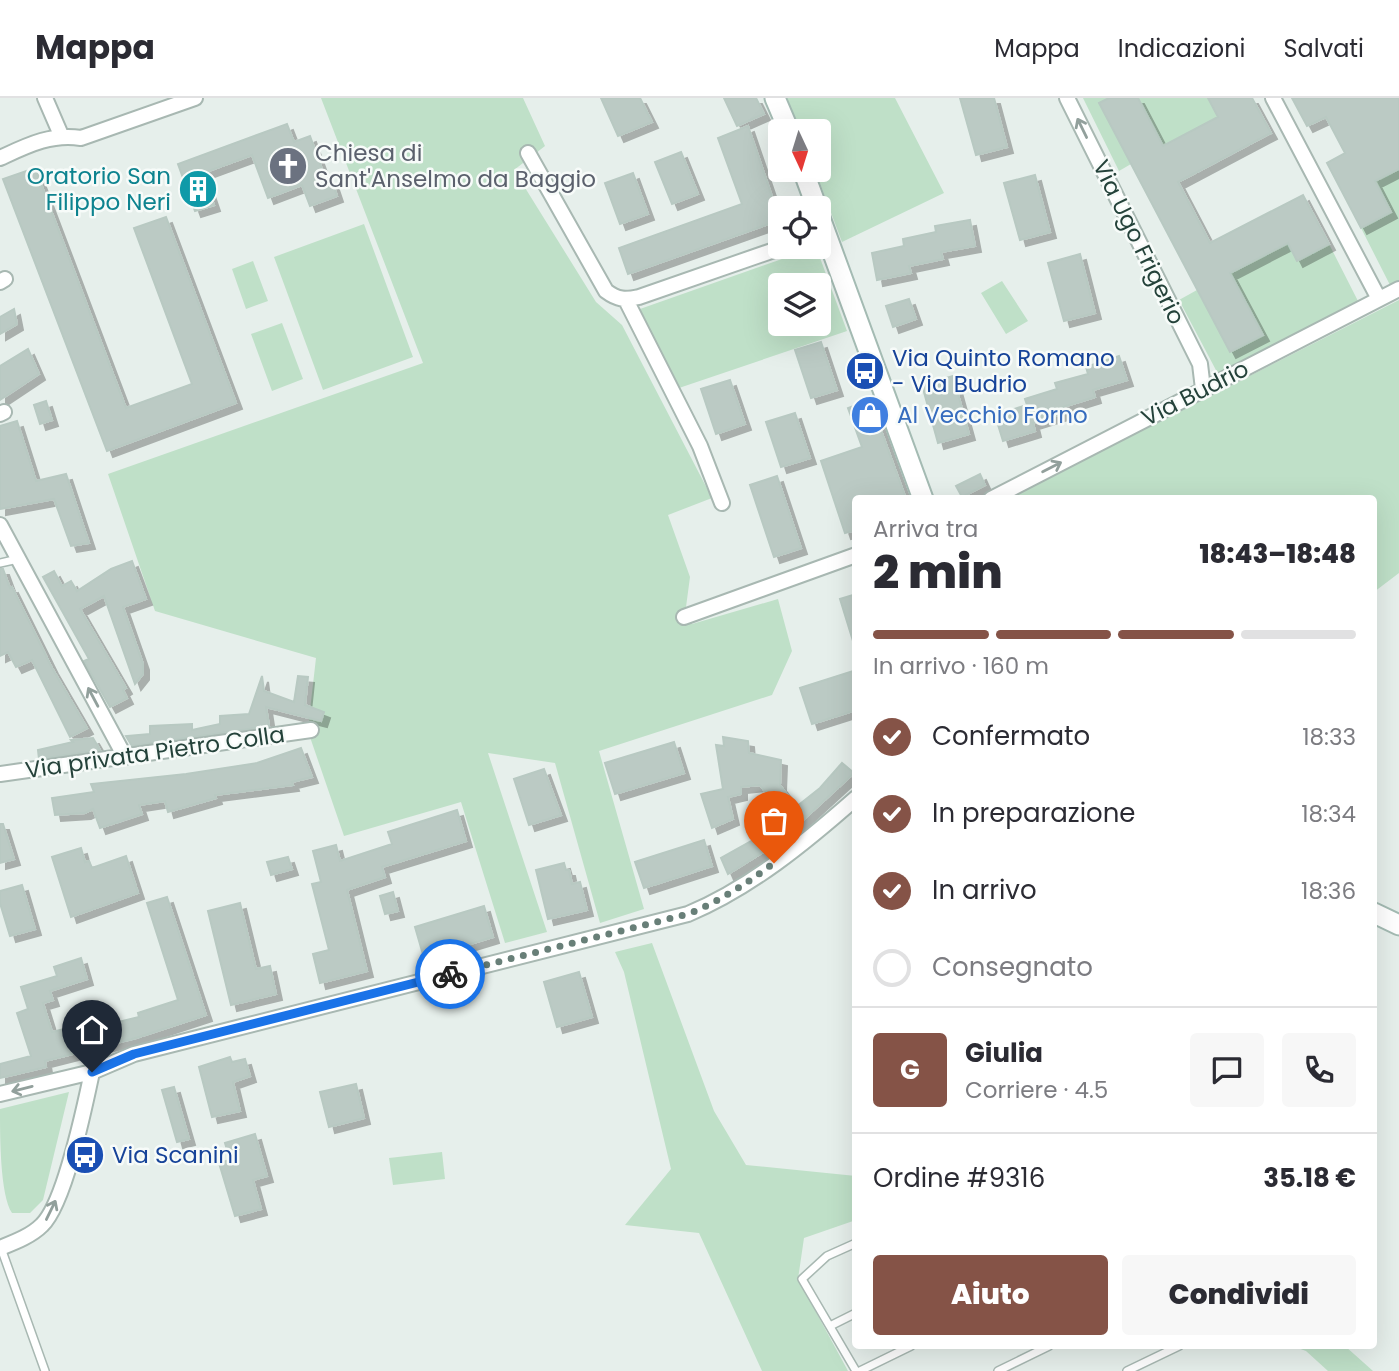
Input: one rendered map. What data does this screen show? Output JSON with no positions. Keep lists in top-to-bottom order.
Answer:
{
  "streets": {
    "street": ["Via Ugo Frigerio", "Via Budrio", "Via privata Pietro Colla"]
  },
  "crossings": [
    ["Via Ugo Frigerio", "Via Budrio"]
  ],
  "one_way": ["Via Ugo Frigerio", "Via Budrio"],
  "places": {
    "church": ["Chiesa di Sant'Anselmo da Baggio"],
    "building": ["Oratorio San Filippo Neri"],
    "bus stop": ["Via Quinto Romano - Via Budrio", "Via Scanini"],
    "shop": ["Al Vecchio Forno"]
  },
  "north": "bottom",
  "page": {
    "header": "Mappa",
    "nav": ["Mappa", "Indicazioni", "Salvati"],
    "heading": ["2 min", "Arriva tra", "18:43–18:48"],
    "panel": [
      "Giulia",
      "Corriere · 4.5",
      "Ordine #9316",
      "35.18 €"
    ],
    "bar": "In arrivo · 160 m",
    "list": [
      ["Confermato", "18:33"],
      ["In preparazione", "18:34"],
      ["In arrivo", "18:36"],
      "Consegnato"
    ],
    "round": "G",
    "buttons": ["Aiuto", "Condividi"]
  }
}
